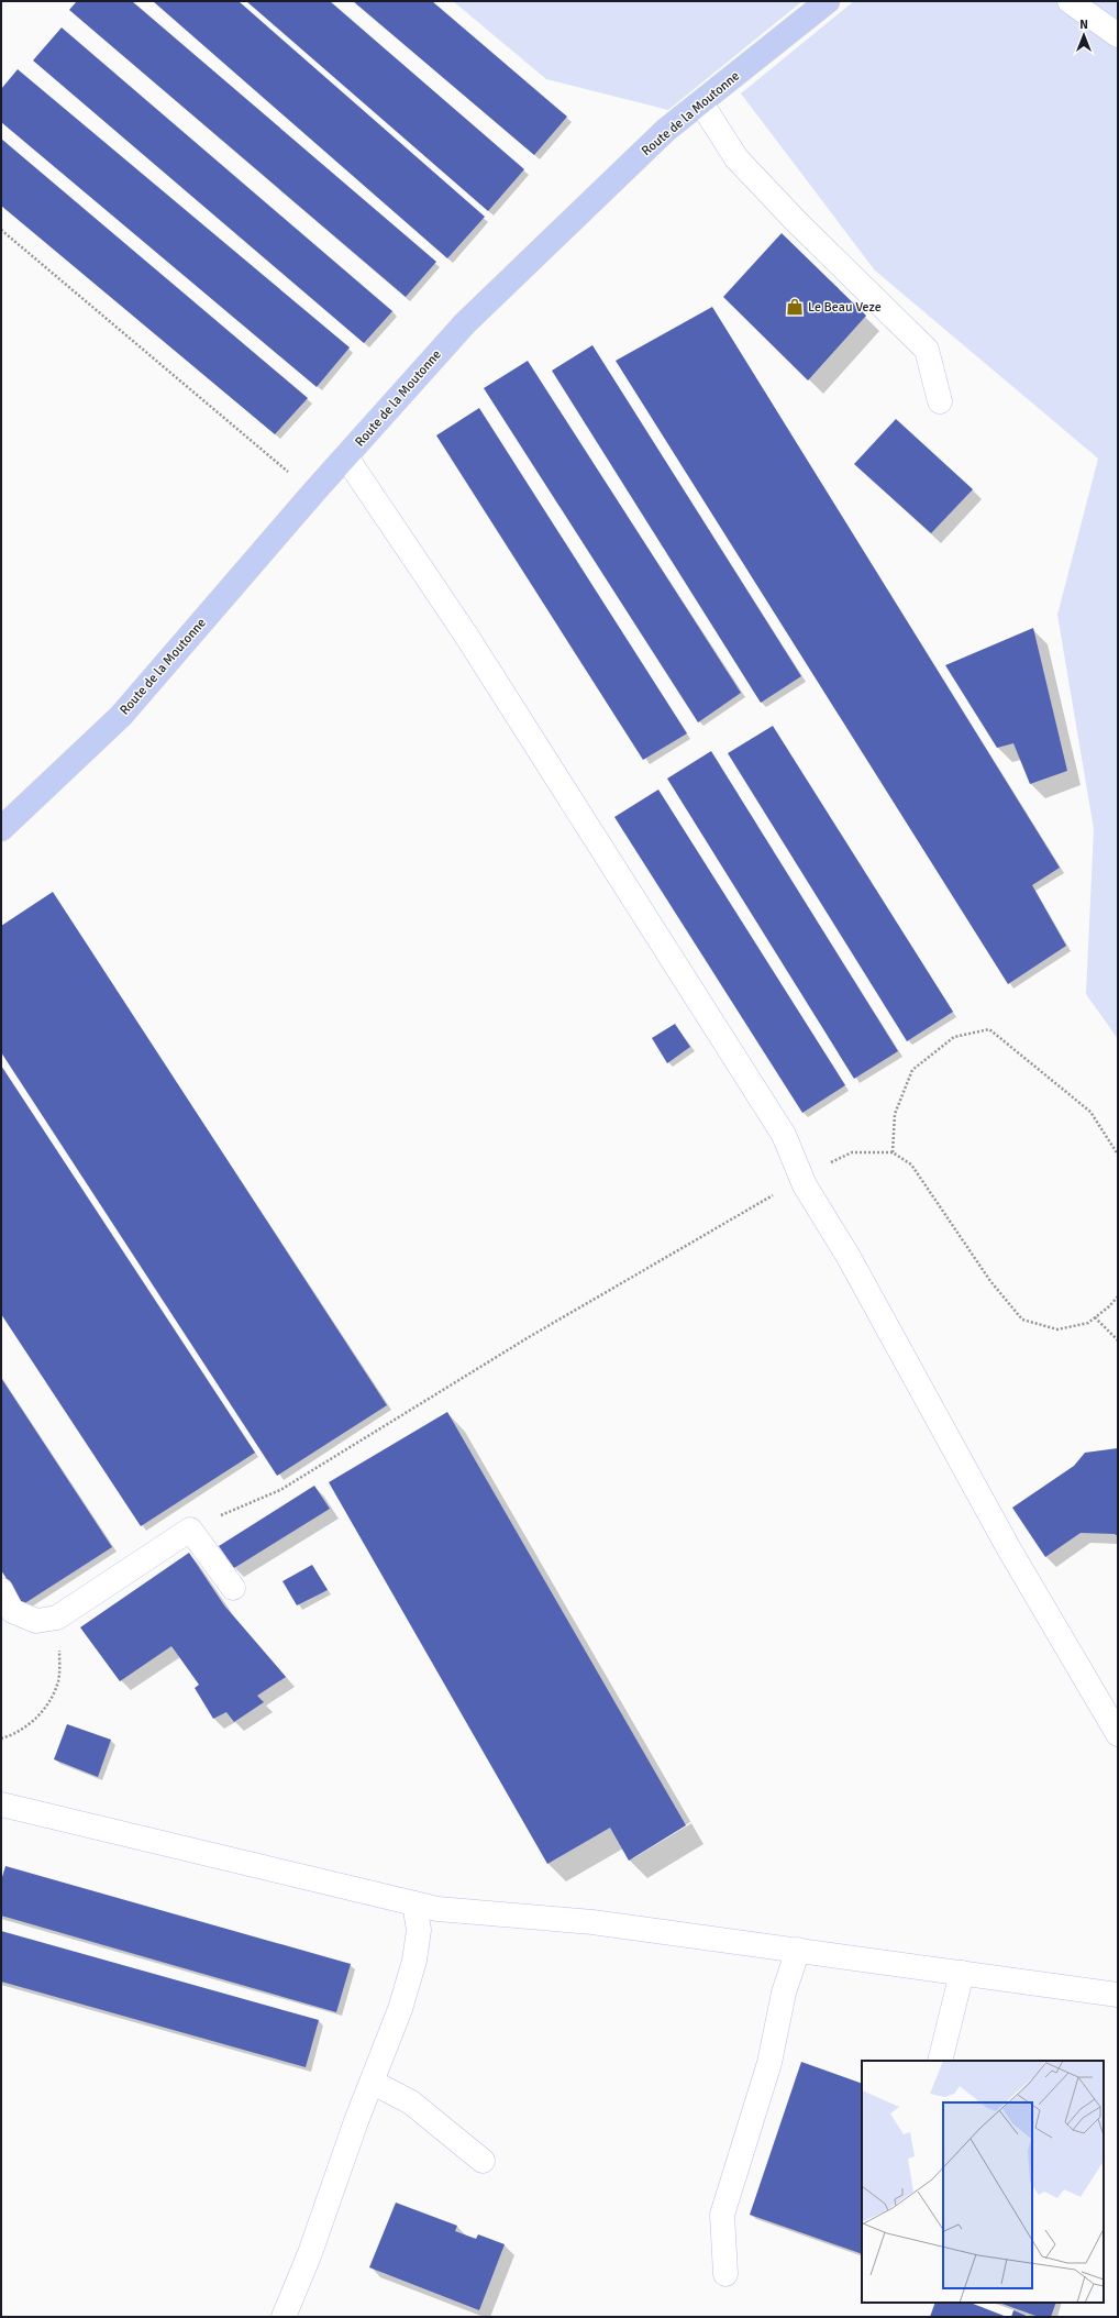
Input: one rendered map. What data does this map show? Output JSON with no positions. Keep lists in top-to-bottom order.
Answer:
{
  "streets": {
    "main road": ["Route de la Moutonne"]
  },
  "places": {
    "shop": ["Le Beau Veze"]
  },
  "north": "top"
}
